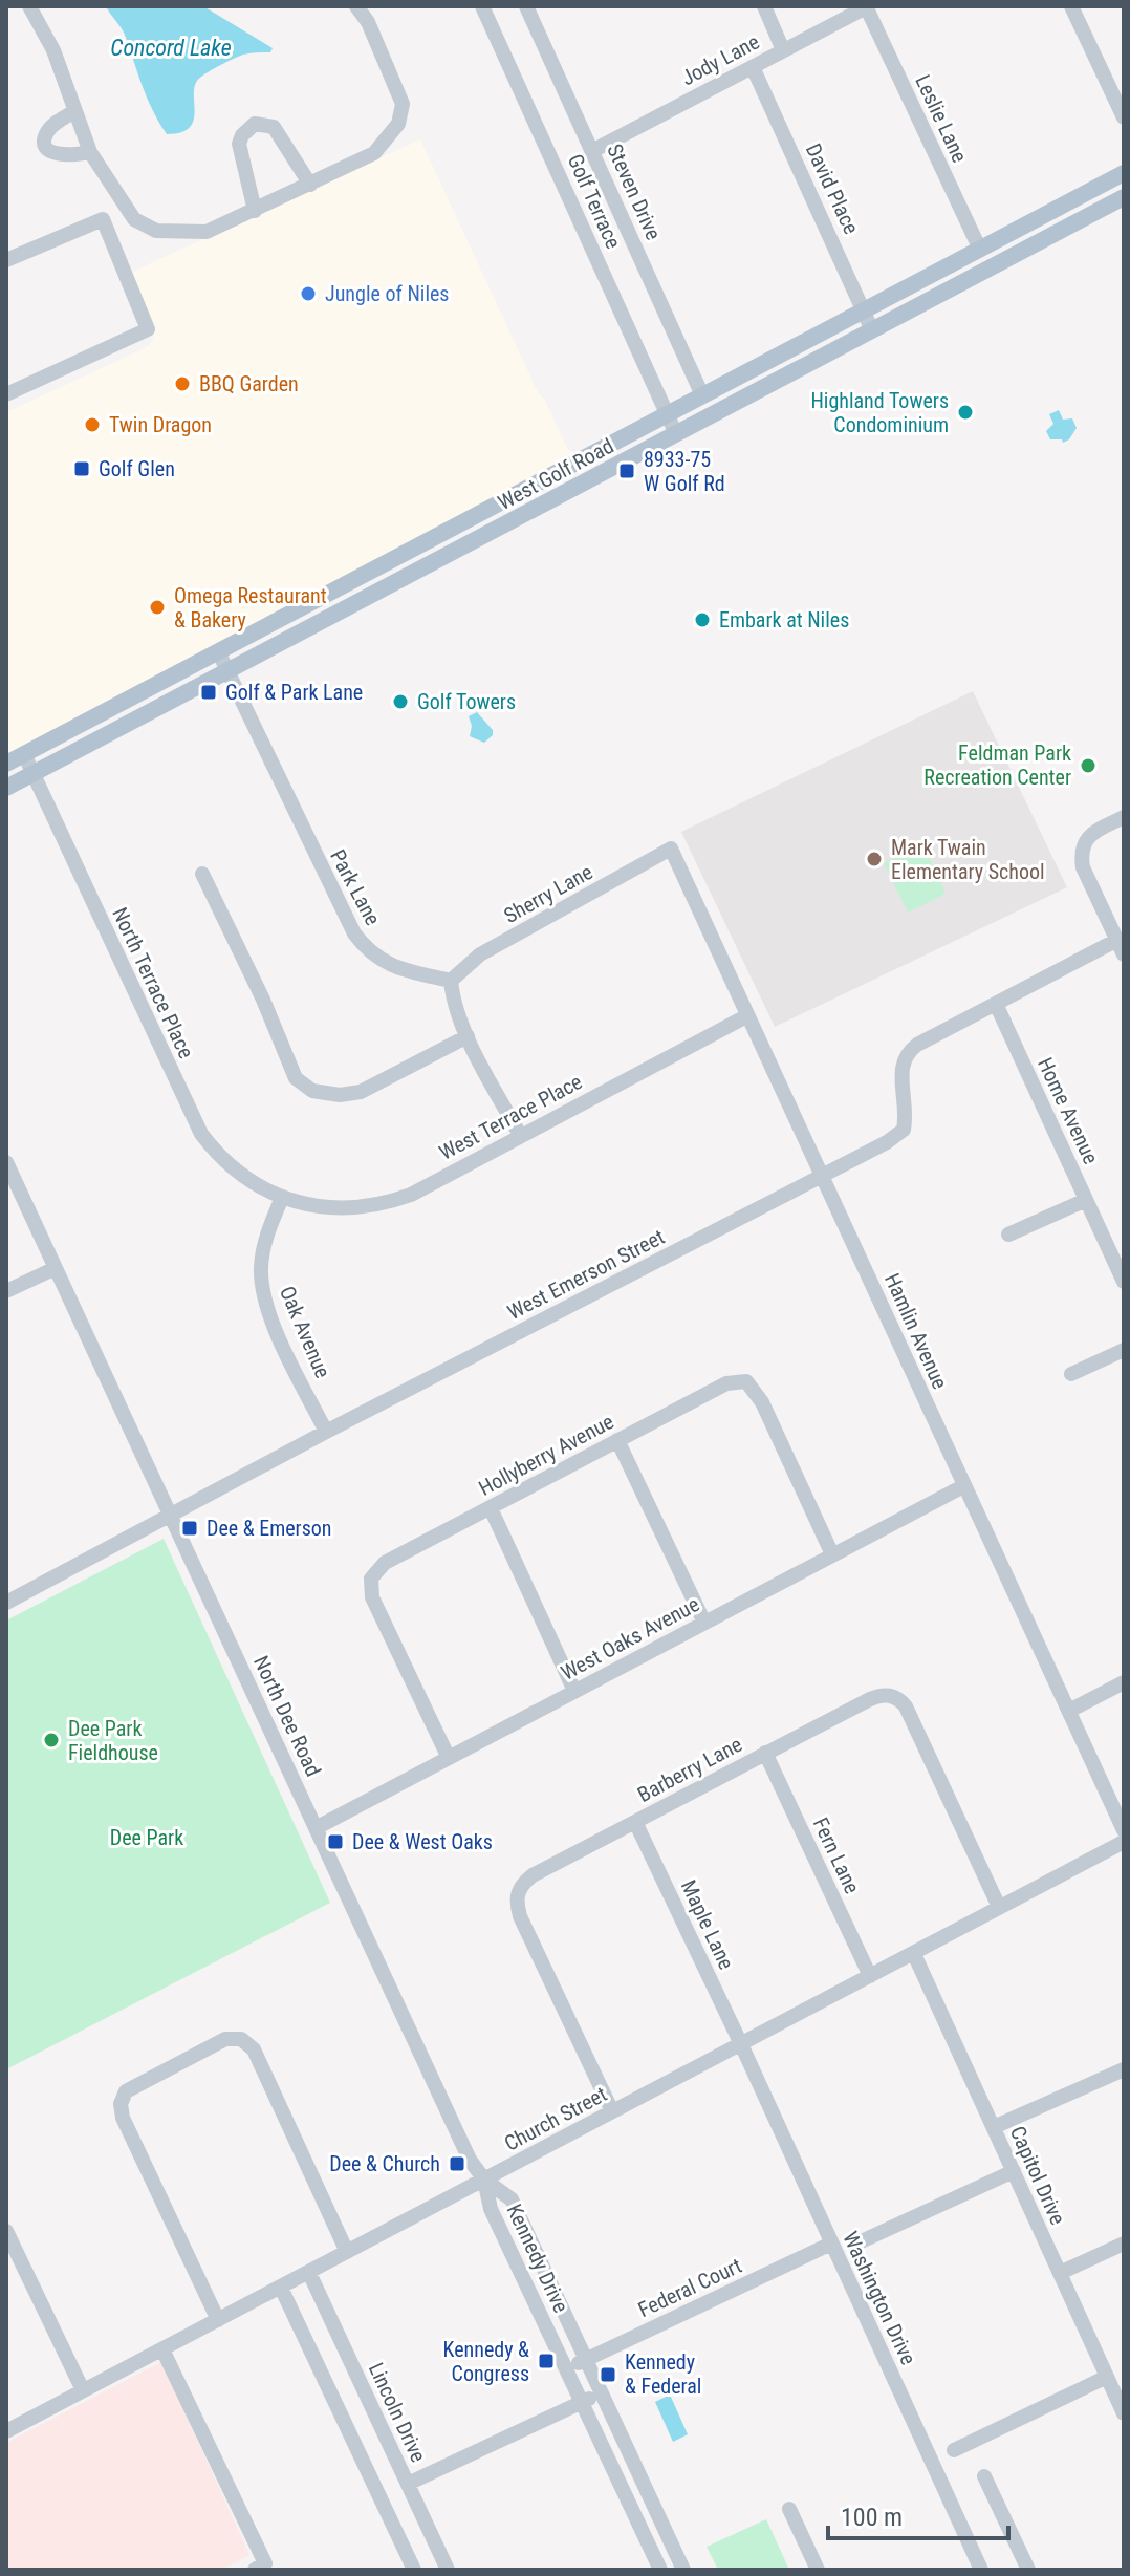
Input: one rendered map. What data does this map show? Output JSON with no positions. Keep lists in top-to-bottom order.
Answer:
{
  "streets": {
    "main road": ["West Golf Road"],
    "street": [
      "Jody Lane",
      "Leslie Lane",
      "David Place",
      "Steven Drive",
      "Golf Terrace",
      "Park Lane",
      "Sherry Lane",
      "North Terrace Place",
      "Home Avenue",
      "West Terrace Place",
      "West Emerson Street",
      "Hamlin Avenue",
      "Oak Avenue",
      "Hollyberry Avenue",
      "West Oaks Avenue",
      "North Dee Road",
      "Barberry Lane",
      "Fern Lane",
      "Maple Lane",
      "Church Street",
      "Capitol Drive",
      "Kennedy Drive",
      "Federal Court",
      "Washington Drive",
      "Lincoln Drive"
    ]
  },
  "crossings": [
    ["Jody Lane", "Leslie Lane"],
    ["Jody Lane", "David Place"],
    ["Jody Lane", "Steven Drive"],
    ["Leslie Lane", "West Golf Road"],
    ["David Place", "West Golf Road"],
    ["Steven Drive", "West Golf Road"],
    ["Golf Terrace", "West Golf Road"],
    ["West Golf Road", "Park Lane"],
    ["West Golf Road", "North Terrace Place"],
    ["Park Lane", "Sherry Lane"],
    ["Sherry Lane", "Hamlin Avenue"],
    ["North Terrace Place", "West Terrace Place"],
    ["North Terrace Place", "Oak Avenue"],
    ["Home Avenue", "West Emerson Street"],
    ["West Terrace Place", "Hamlin Avenue"],
    ["West Terrace Place", "Oak Avenue"],
    ["West Emerson Street", "Hamlin Avenue"],
    ["West Emerson Street", "Oak Avenue"],
    ["West Emerson Street", "North Dee Road"],
    ["Hamlin Avenue", "West Oaks Avenue"],
    ["Hollyberry Avenue", "West Oaks Avenue"],
    ["West Oaks Avenue", "North Dee Road"],
    ["North Dee Road", "Church Street"],
    ["North Dee Road", "Kennedy Drive"],
    ["Barberry Lane", "Fern Lane"],
    ["Barberry Lane", "Maple Lane"],
    ["Barberry Lane", "Church Street"],
    ["Fern Lane", "Church Street"],
    ["Maple Lane", "Church Street"],
    ["Maple Lane", "Washington Drive"],
    ["Church Street", "Capitol Drive"],
    ["Church Street", "Kennedy Drive"],
    ["Church Street", "Washington Drive"],
    ["Church Street", "Lincoln Drive"],
    ["Kennedy Drive", "Federal Court"],
    ["Federal Court", "Washington Drive"]
  ],
  "water": ["Concord Lake"],
  "parks": ["Dee Park"],
  "places": {
    "other": [
      "Jungle of Niles",
      "BBQ Garden",
      "Highland Towers Condominium",
      "Twin Dragon",
      "Omega Restaurant & Bakery",
      "Embark at Niles",
      "Golf Towers",
      "Feldman Park Recreation Center",
      "Mark Twain Elementary School",
      "Dee Park Fieldhouse"
    ],
    "transit": [
      "Golf Glen",
      "8933-75 W Golf Rd",
      "Golf & Park Lane",
      "Dee & Emerson",
      "Dee & West Oaks",
      "Dee & Church",
      "Kennedy & Congress",
      "Kennedy & Federal"
    ]
  },
  "scale_bar": "100 m"
}
